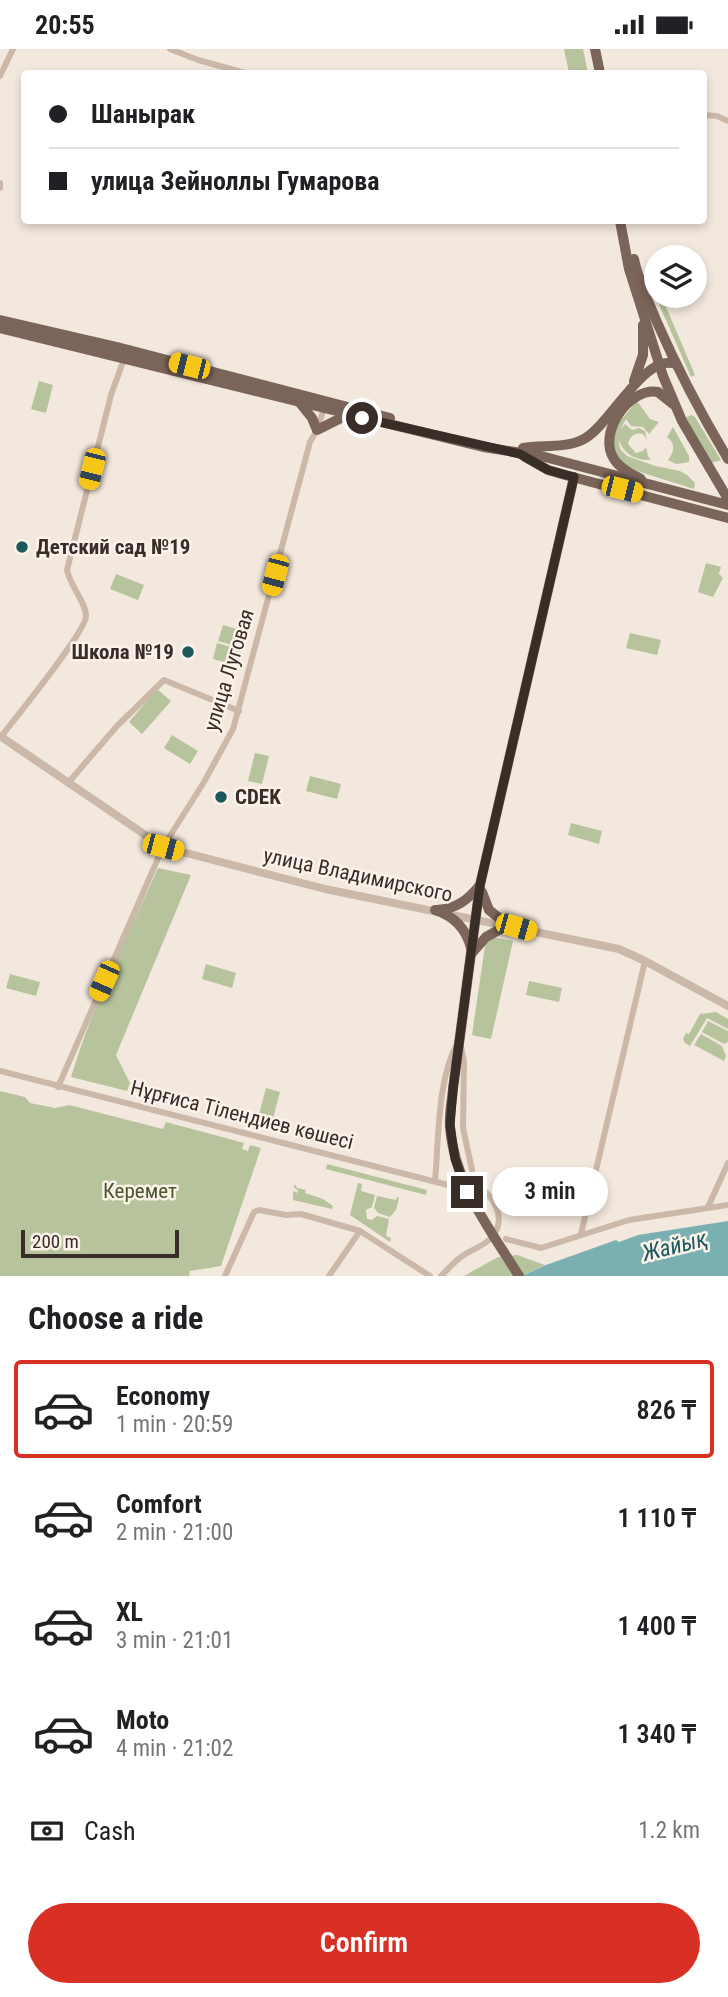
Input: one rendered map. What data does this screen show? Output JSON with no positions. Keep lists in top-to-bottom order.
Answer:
{
  "streets": {
    "street": ["улица Луговая", "улица Владимирского", "Нұрғиса Тілендиев көшесі"]
  },
  "crossings": [
    ["улица Луговая", "улица Владимирского"],
    ["улица Луговая", "Нұрғиса Тілендиев көшесі"]
  ],
  "water": ["Жайық"],
  "parks": ["Керемет"],
  "places": ["Детский сад №19", "Школа №19", "CDEK"],
  "scale_bar": "200 m",
  "page": {
    "status": "20:55",
    "banner": ["Шанырак", "улица Зейноллы Гумарова"],
    "bubble": "3 min",
    "scale": "200 m",
    "heading": "Choose a ride",
    "list": [
      {
        "name": "Economy",
        "note": "1 min · 20:59",
        "value": "826 ₸"
      },
      {
        "name": "Comfort",
        "note": "2 min · 21:00",
        "value": "1 110 ₸"
      },
      {
        "name": "XL",
        "note": "3 min · 21:01",
        "value": "1 400 ₸"
      },
      {
        "name": "Moto",
        "note": "4 min · 21:02",
        "value": "1 340 ₸"
      }
    ],
    "pay": ["Cash", "1.2 km"],
    "buttons": "Confirm"
  }
}
